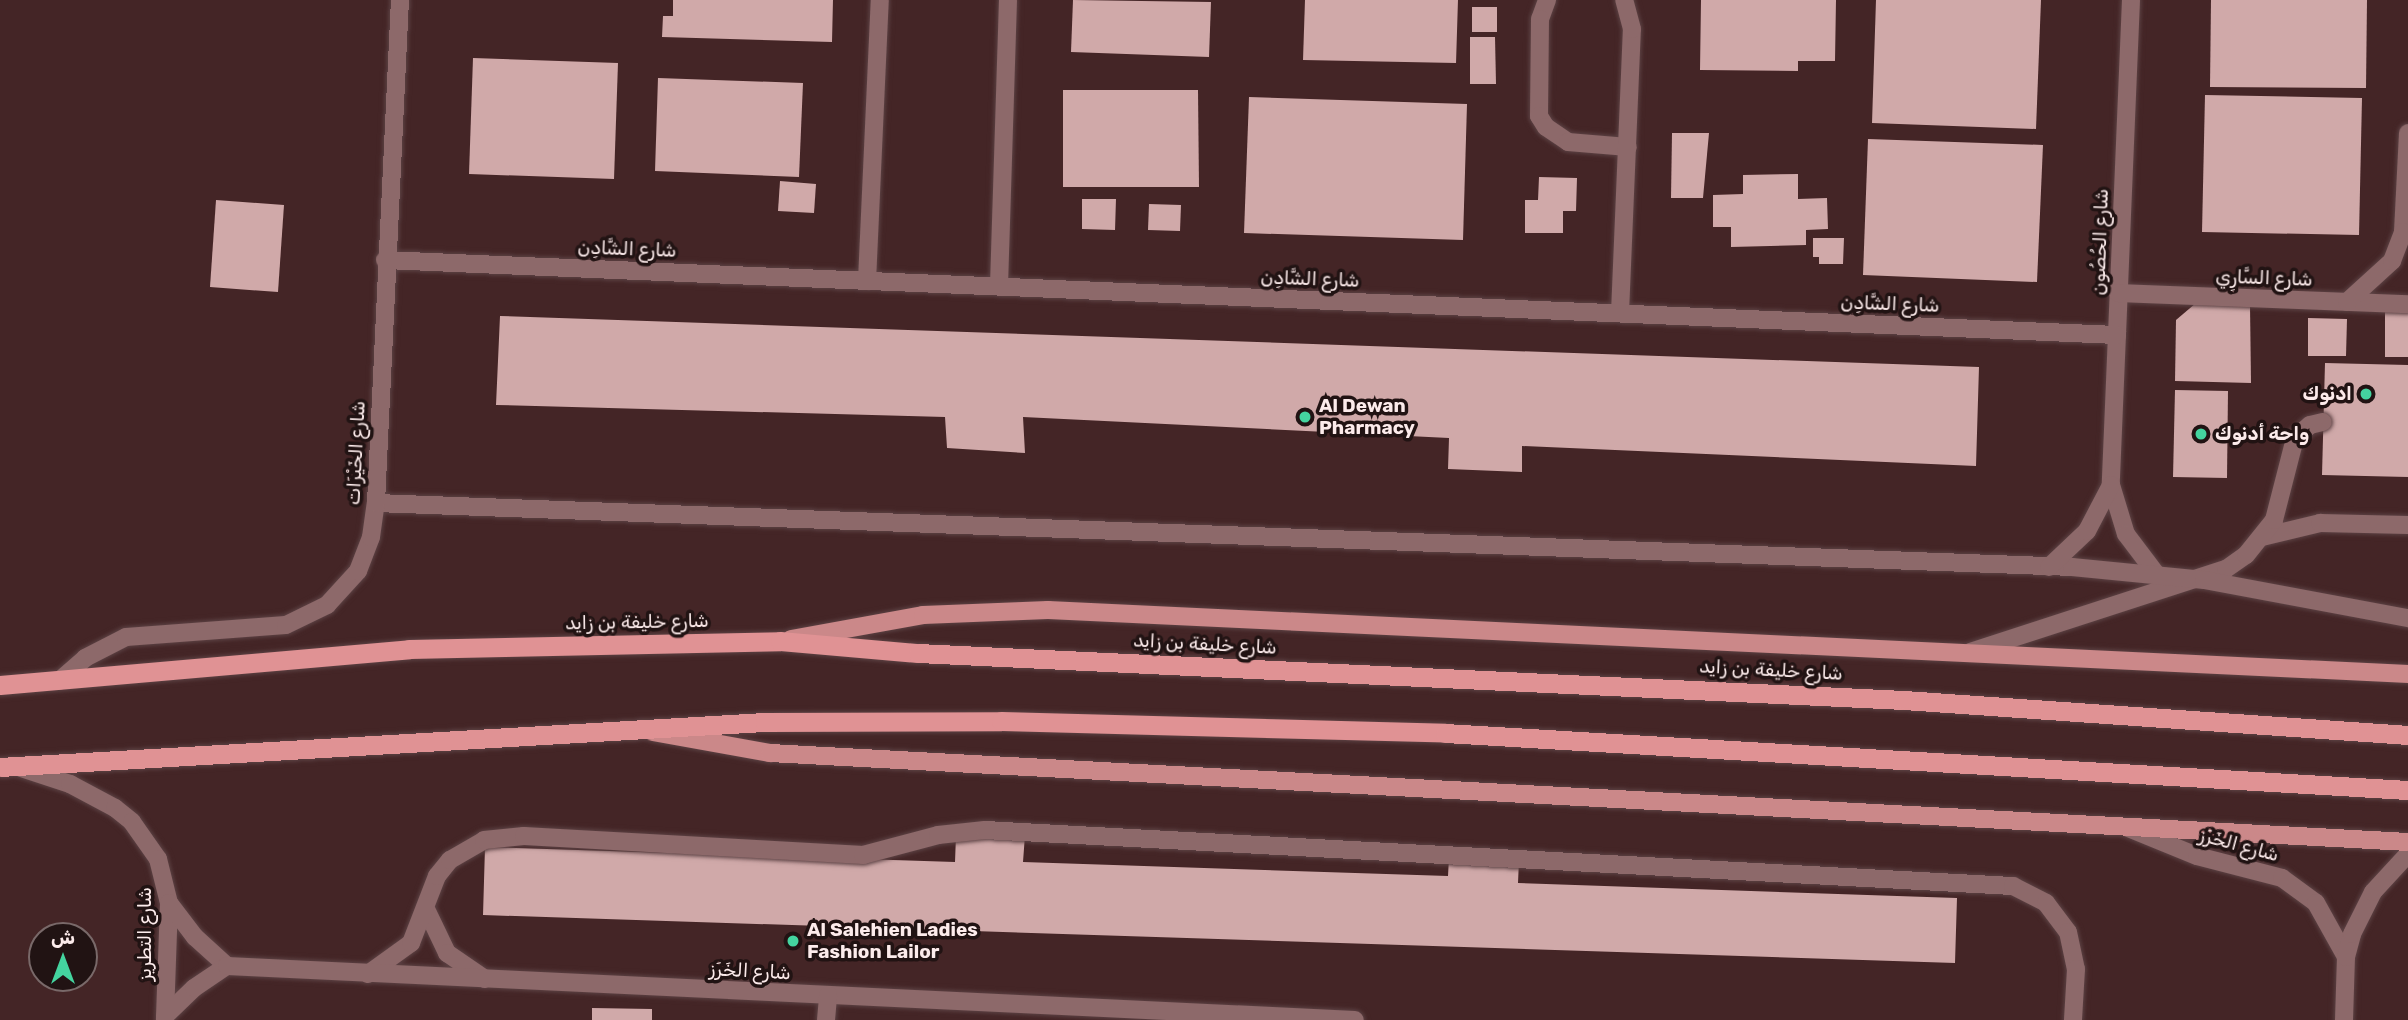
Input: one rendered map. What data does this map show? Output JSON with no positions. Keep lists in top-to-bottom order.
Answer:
{
  "streets": {
    "highway": ["شارع خليفة بن زايد"],
    "street": [
      "شارع الحُصُون",
      "شارع الشَّادِن",
      "شارع السَّارِي",
      "شارع الخَيْرَات",
      "شارع الخَرَز",
      "شارع التطريز"
    ]
  },
  "crossings": [
    ["شارع الحُصُون", "شارع الشَّادِن"],
    ["شارع الحُصُون", "شارع السَّارِي"],
    ["شارع الشَّادِن", "شارع الخَيْرَات"],
    ["شارع الخَيْرَات", "شارع خليفة بن زايد"]
  ],
  "places": [
    "ادنوك",
    "Al Dewan Pharmacy",
    "واحة أدنوك",
    "Al Salehien Ladies Fashion Lailor"
  ],
  "north": "top"
}
